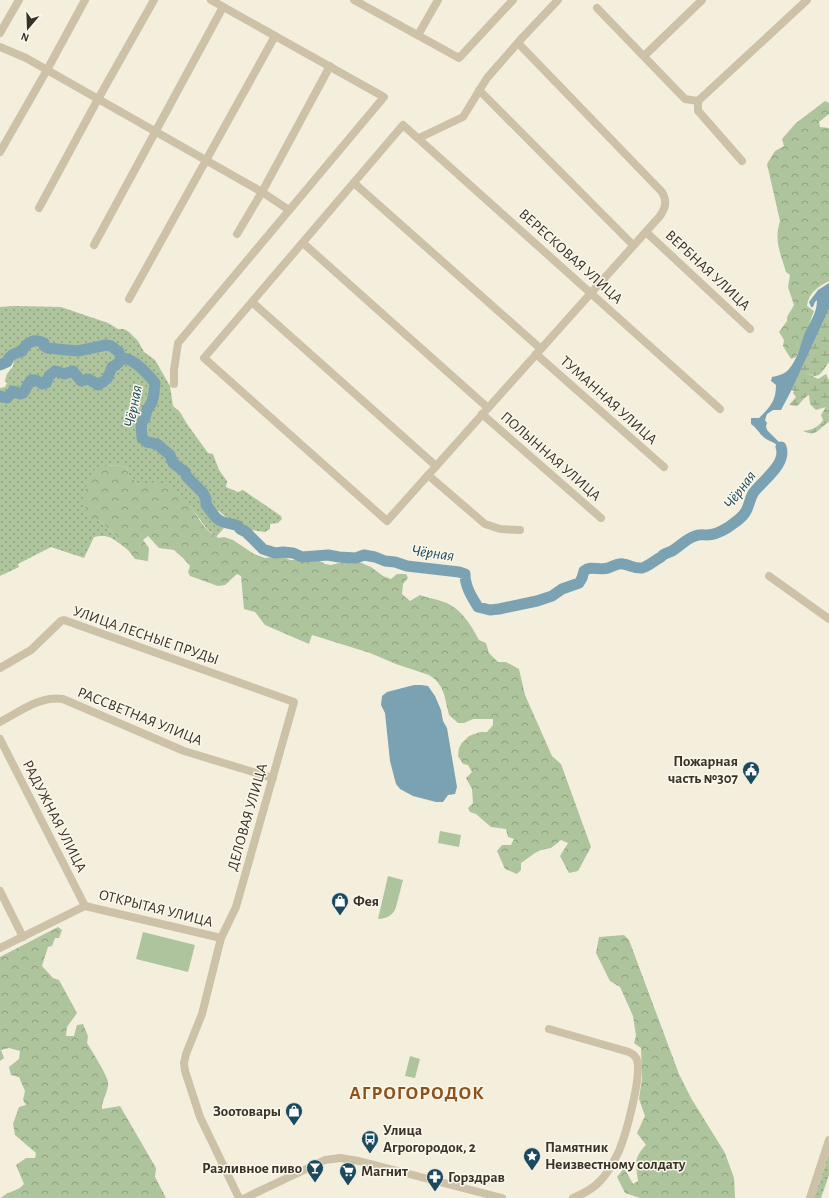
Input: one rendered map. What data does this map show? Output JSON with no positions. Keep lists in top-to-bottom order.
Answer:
{
  "streets": {
    "street": [
      "ВЕРЕСКОВАЯ УЛИЦА",
      "ВЕРБНАЯ УЛИЦА",
      "ТУМАННАЯ УЛИЦА",
      "ПОЛЫННАЯ УЛИЦА",
      "УЛИЦА ЛЕСНЫЕ ПРУДЫ",
      "РАССВЕТНАЯ УЛИЦА",
      "РАДУЖНАЯ УЛИЦА",
      "ДЕЛОВАЯ УЛИЦА",
      "ОТКРЫТАЯ УЛИЦА"
    ]
  },
  "crossings": [
    ["ВЕРЕСКОВАЯ УЛИЦА", "ТУМАННАЯ УЛИЦА"],
    ["УЛИЦА ЛЕСНЫЕ ПРУДЫ", "ДЕЛОВАЯ УЛИЦА"],
    ["РАССВЕТНАЯ УЛИЦА", "ДЕЛОВАЯ УЛИЦА"],
    ["РАДУЖНАЯ УЛИЦА", "ОТКРЫТАЯ УЛИЦА"],
    ["ДЕЛОВАЯ УЛИЦА", "ОТКРЫТАЯ УЛИЦА"]
  ],
  "districts": ["АГРОГОРОДОК"],
  "water": ["Чёрная"],
  "places": {
    "public building": ["Пожарная часть №307"],
    "shop": ["Фея", "Зоотовары"],
    "bus stop": ["Улица Агрогородок, 2"],
    "place": ["Памятник Неизвестному солдату"],
    "bar": ["Разливное пиво"],
    "supermarket": ["Магнит"],
    "pharmacy": ["Горздрав"]
  },
  "north": "bottom"
}
